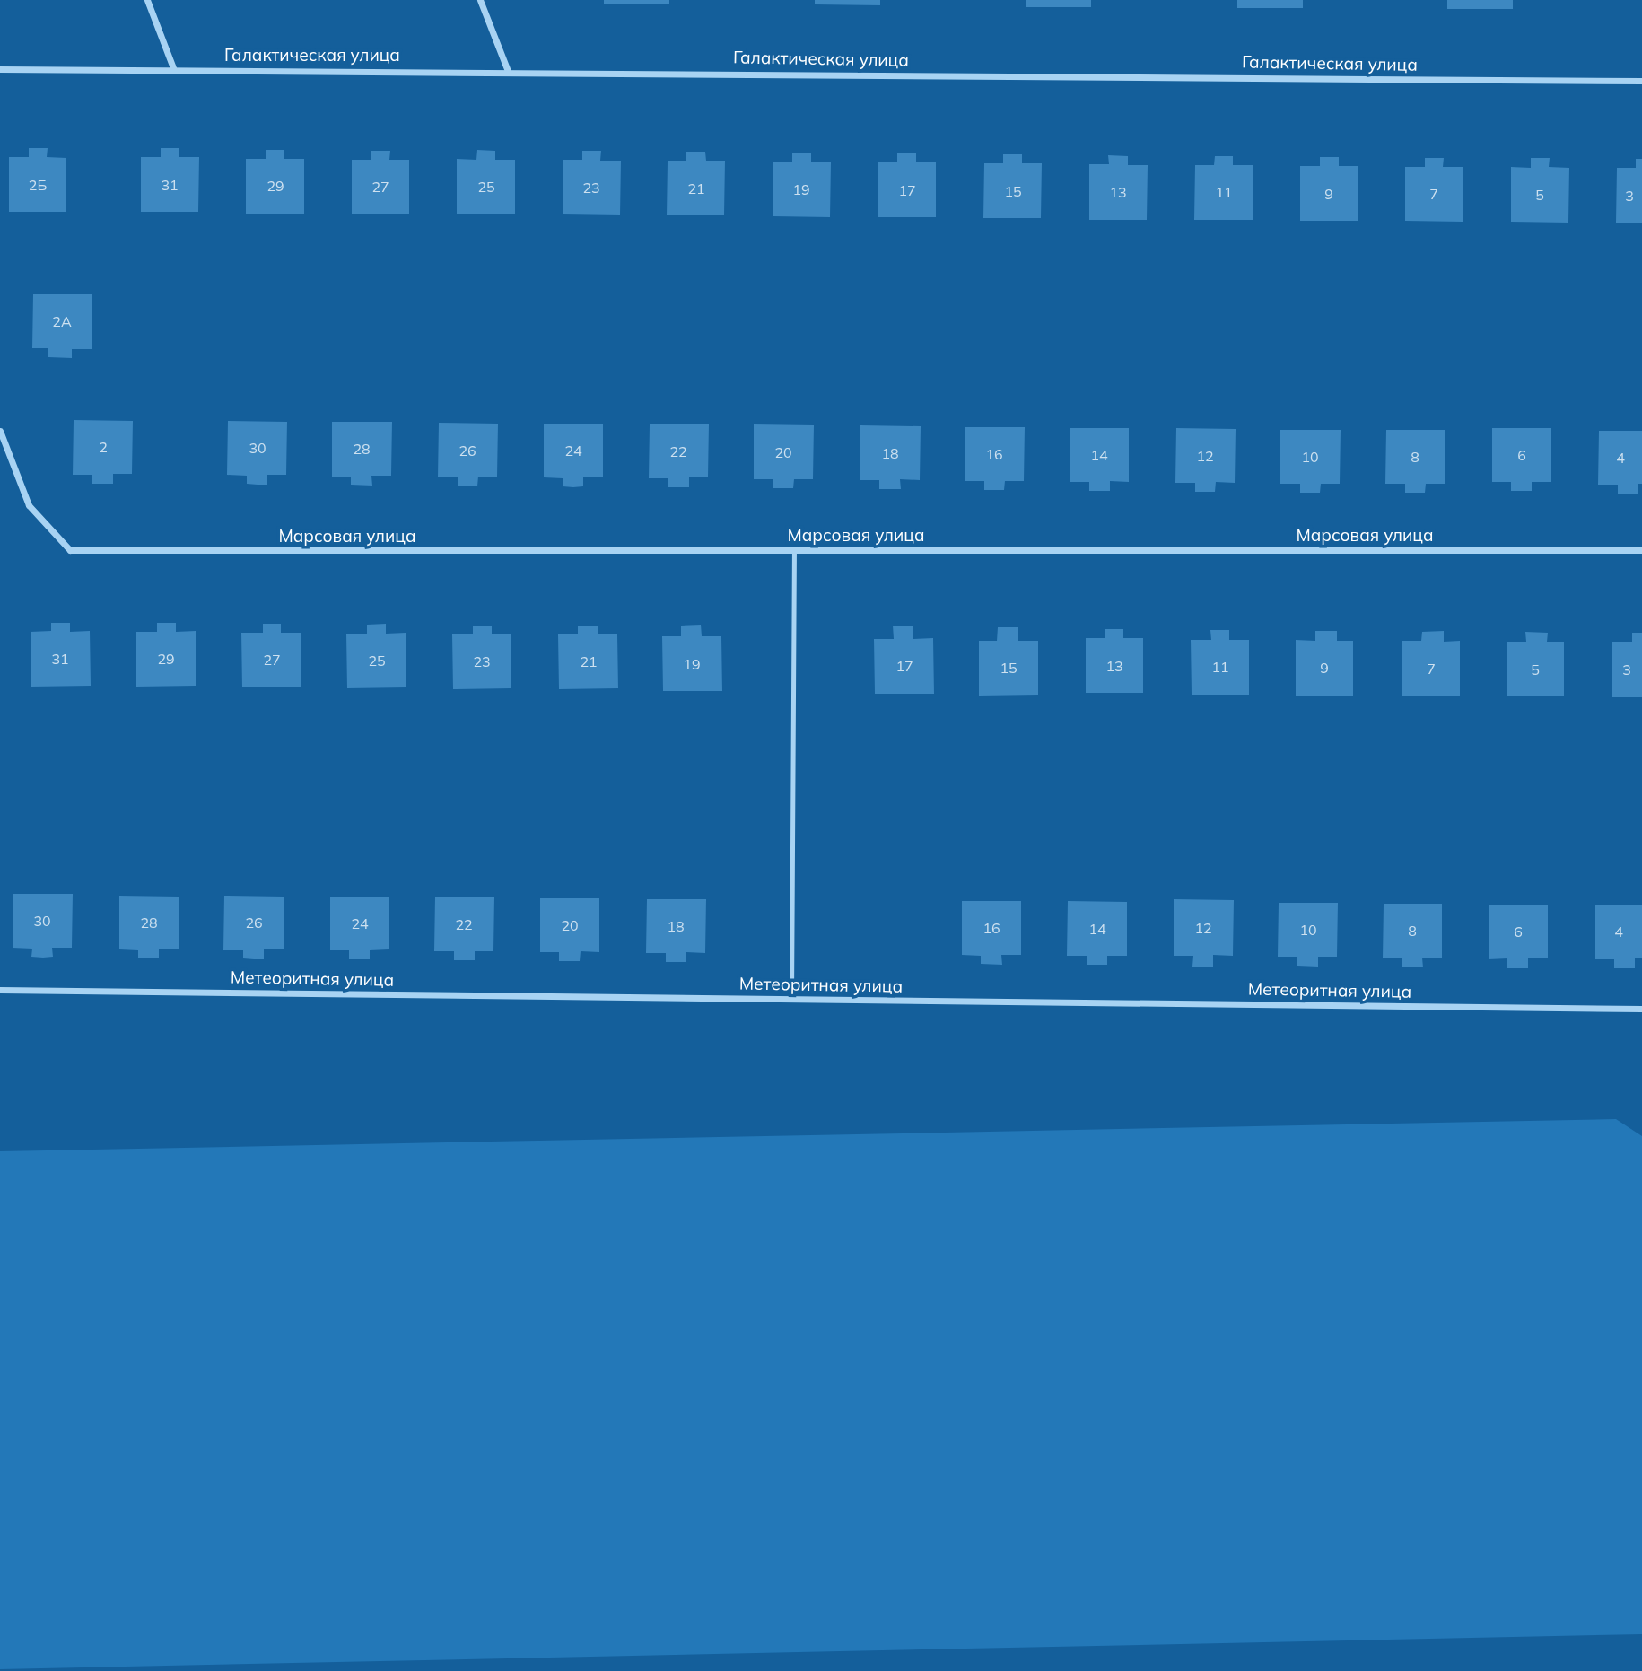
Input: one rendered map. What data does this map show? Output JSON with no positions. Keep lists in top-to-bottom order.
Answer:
{
  "streets": {
    "street": ["Галактическая улица", "Марсовая улица", "Метеоритная улица"]
  },
  "house_numbers": [
    "2Б",
    "31",
    "29",
    "27",
    "25",
    "23",
    "21",
    "19",
    "17",
    "15",
    "13",
    "11",
    "9",
    "7",
    "5",
    "3",
    "2А",
    "2",
    "30",
    "28",
    "26",
    "24",
    "22",
    "20",
    "18",
    "16",
    "14",
    "6",
    "12",
    "10",
    "8",
    "4",
    "31",
    "29",
    "27",
    "25",
    "23",
    "21",
    "19",
    "17",
    "13",
    "11",
    "15",
    "9",
    "7",
    "5",
    "3",
    "30",
    "28",
    "26",
    "24",
    "22",
    "20",
    "18",
    "16",
    "12",
    "14",
    "10",
    "8",
    "6",
    "4"
  ]
}
